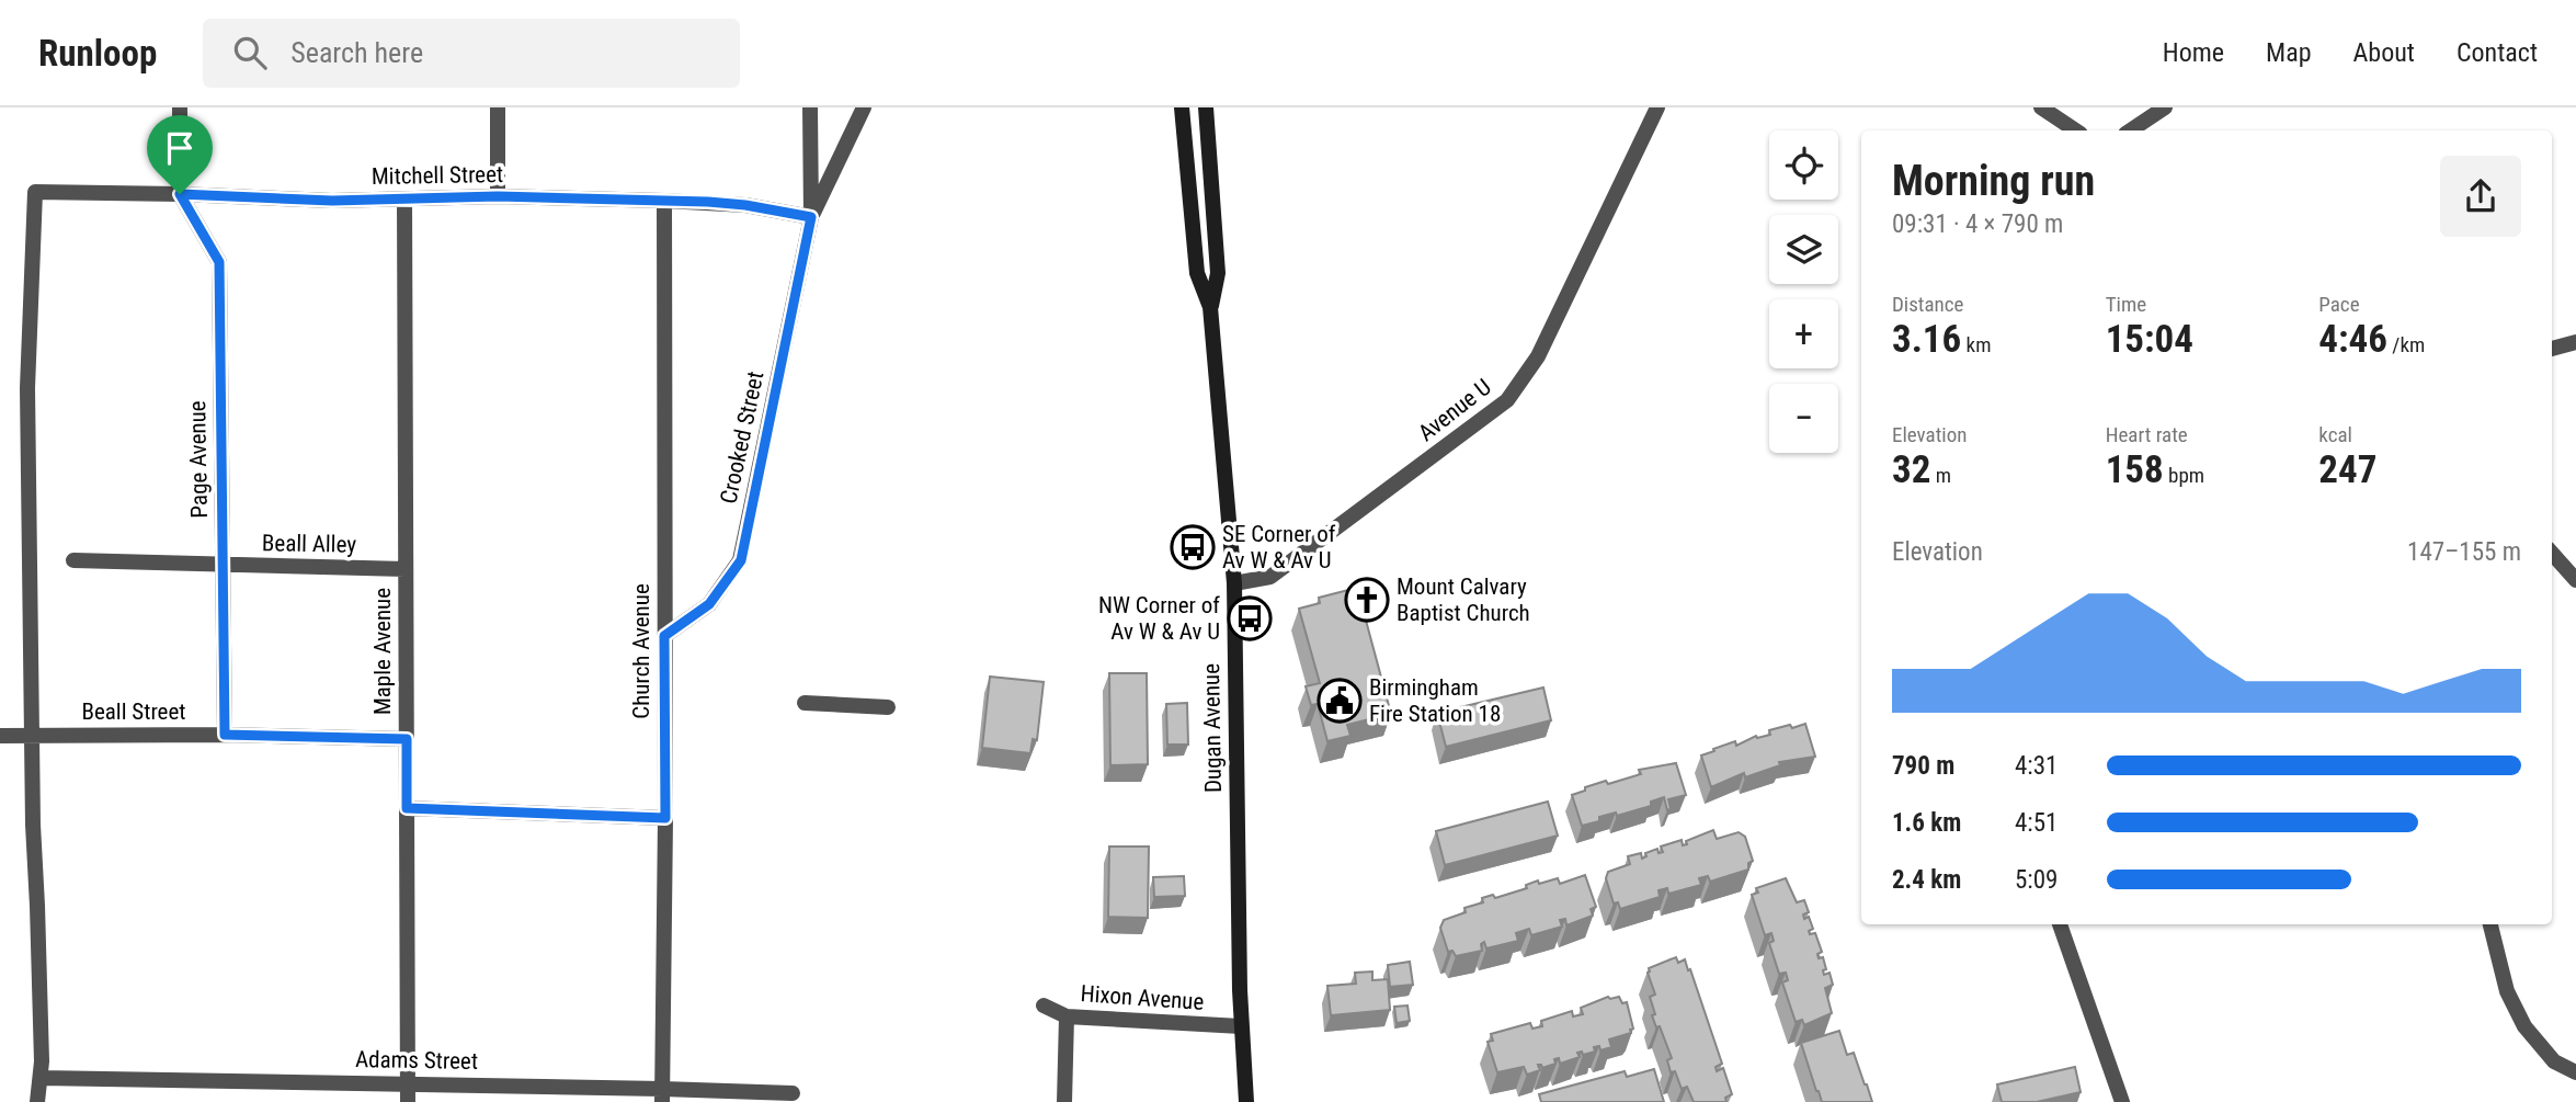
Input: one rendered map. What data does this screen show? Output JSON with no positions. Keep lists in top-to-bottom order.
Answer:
{
  "streets": {
    "main road": ["Dugan Avenue"],
    "street": [
      "Mitchell Street",
      "Avenue U",
      "Crooked Street",
      "Page Avenue",
      "Beall Alley",
      "Maple Avenue",
      "Church Avenue",
      "Beall Street",
      "Hixon Avenue",
      "Adams Street"
    ]
  },
  "crossings": [
    ["Mitchell Street", "Crooked Street"],
    ["Mitchell Street", "Page Avenue"],
    ["Mitchell Street", "Maple Avenue"],
    ["Mitchell Street", "Church Avenue"],
    ["Mitchell Street", "Beall Street"],
    ["Avenue U", "Dugan Avenue"],
    ["Crooked Street", "Church Avenue"],
    ["Page Avenue", "Beall Alley"],
    ["Page Avenue", "Beall Street"],
    ["Beall Alley", "Maple Avenue"],
    ["Maple Avenue", "Beall Street"],
    ["Maple Avenue", "Adams Street"],
    ["Church Avenue", "Adams Street"],
    ["Dugan Avenue", "Hixon Avenue"]
  ],
  "places": {
    "bus stop": ["SE Corner of Av W & Av U", "NW Corner of Av W & Av U"],
    "church": ["Mount Calvary Baptist Church"],
    "public building": ["Birmingham Fire Station 18"]
  },
  "page": {
    "header": "Runloop",
    "search": "Search here",
    "nav": [
      "Home",
      "Map",
      "About",
      "Contact"
    ],
    "map_buttons": ["+", "−"],
    "heading": ["Morning run", "09:31 · 4 × 790 m"],
    "stats": [
      ["Distance", "3.16 km"],
      ["Time", "15:04"],
      ["Pace", "4:46 /km"],
      ["Elevation", "32 m"],
      ["Heart rate", "158 bpm"],
      ["kcal", "247"]
    ],
    "chart": ["Elevation", "147–155 m"],
    "list": [
      {
        "name": "790 m",
        "note": "4:31"
      },
      {
        "name": "1.6 km",
        "note": "4:51"
      },
      {
        "name": "2.4 km",
        "note": "5:09"
      }
    ]
  }
}
